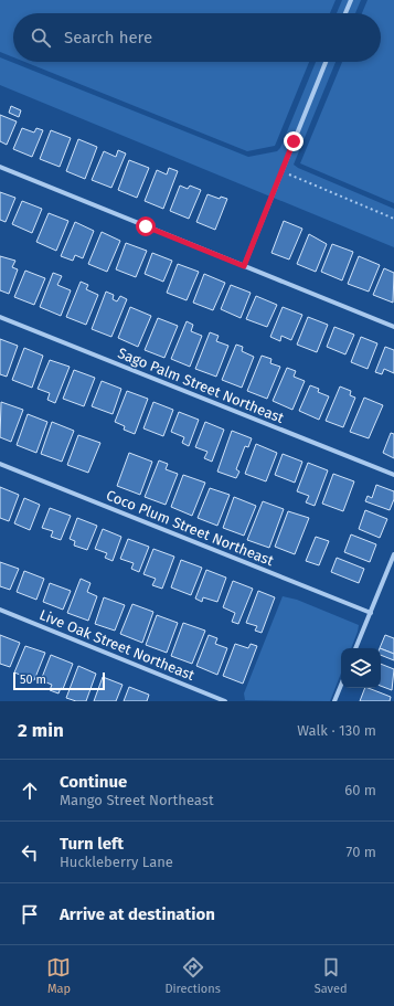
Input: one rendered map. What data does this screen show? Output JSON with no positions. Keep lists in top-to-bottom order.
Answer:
{
  "streets": {
    "street": ["Sago Palm Street Northeast", "Coco Plum Street Northeast", "Live Oak Street Northeast"]
  },
  "scale_bar": "50 m",
  "page": {
    "search": "Search here",
    "scale": "50 m",
    "heading": ["2 min", "Walk · 130 m"],
    "list": [
      ["Continue", "Mango Street Northeast", "60 m"],
      ["Turn left", "Huckleberry Lane", "70 m"],
      "Arrive at destination"
    ],
    "nav": ["Map", "Directions", "Saved"]
  }
}
